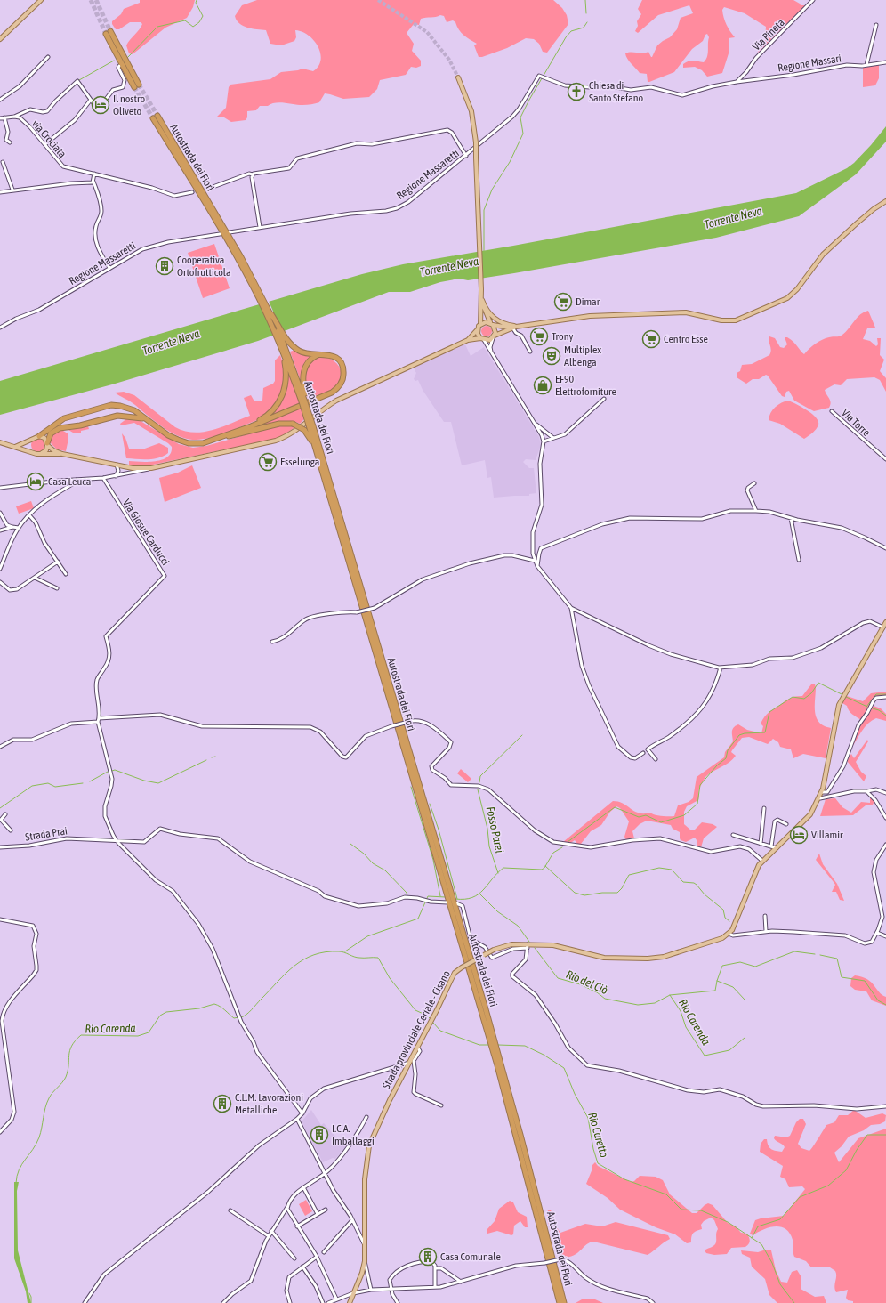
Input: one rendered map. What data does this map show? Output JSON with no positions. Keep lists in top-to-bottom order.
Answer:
{
  "streets": {
    "highway": ["Autostrada dei Fiori"],
    "main road": ["Strada provinciale Ceriale - Cisano"],
    "street": [
      "Via Pineta",
      "Regione Massari",
      "via Crociata",
      "Regione Massaretti",
      "Via Torre",
      "Via Giosuè Carducci",
      "Strada Prai"
    ]
  },
  "crossings": [
    ["Via Pineta", "Regione Massari"],
    ["Regione Massari", "Regione Massaretti"],
    ["Via Giosuè Carducci", "Strada Prai"]
  ],
  "water": [
    "Torrente Neva",
    "Fosso Parei",
    "Rio del Ciò",
    "Rio Carenda",
    "Rio Caretto"
  ],
  "places": {
    "church": ["Chiesa di Santo Stefano"],
    "hotel": ["Il nostro Oliveto", "Casa Leuca", "Villamir"],
    "building": [
      "Cooperativa Ortofrutticola",
      "C.L.M. Lavorazioni Metalliche",
      "I.C.A. Imballaggi",
      "Casa Comunale"
    ],
    "supermarket": [
      "Dimar",
      "Trony",
      "Centro Esse",
      "Esselunga"
    ],
    "theatre": ["Multiplex Albenga"],
    "shop": ["EF90 Elettroforniture"]
  }
}
